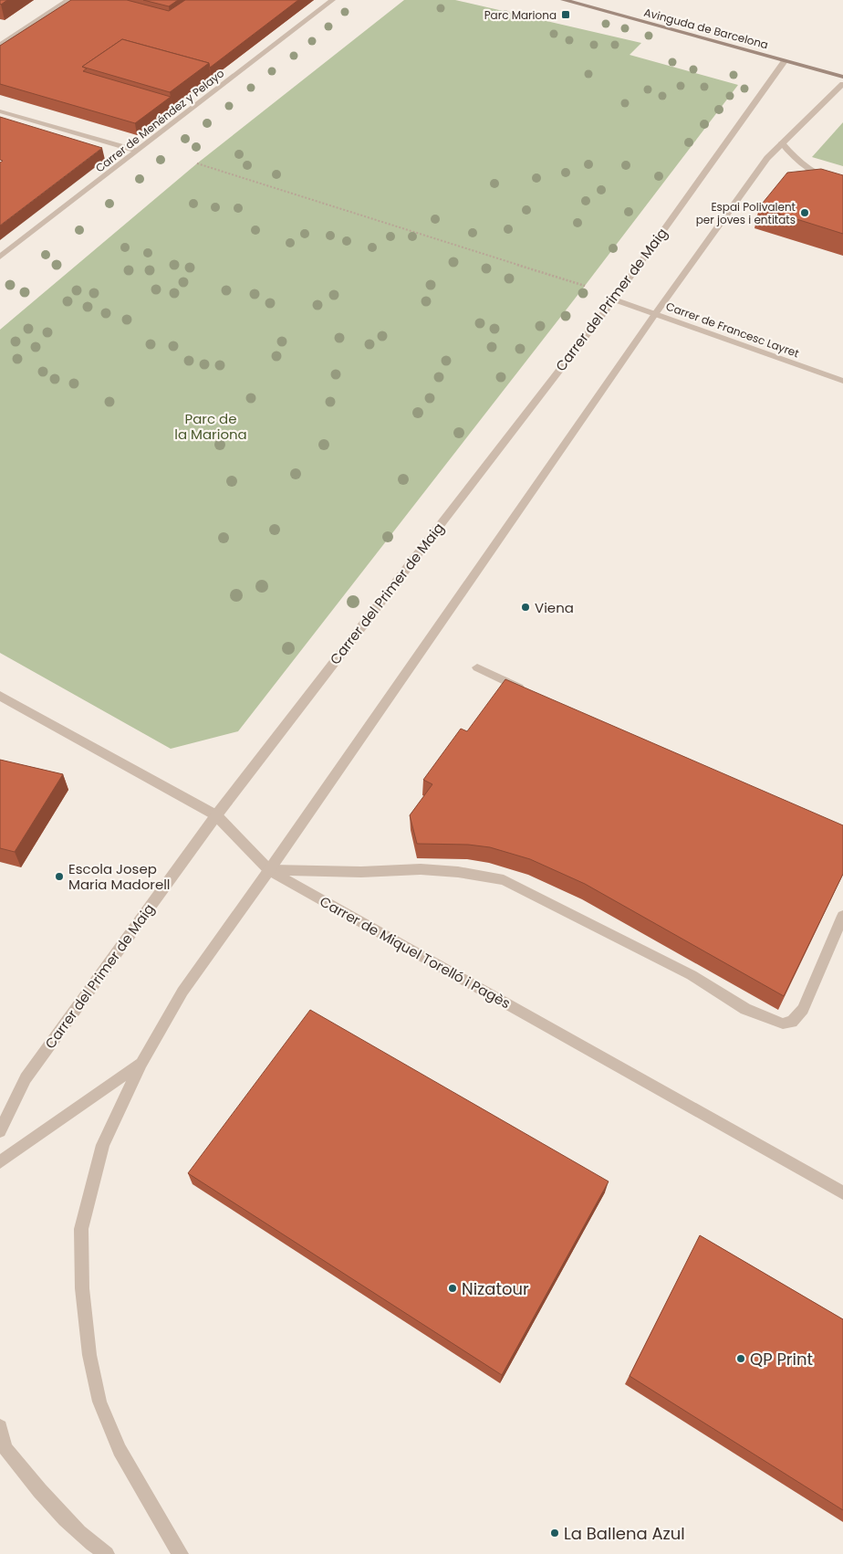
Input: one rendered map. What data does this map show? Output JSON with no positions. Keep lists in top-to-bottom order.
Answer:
{
  "streets": {
    "main road": ["Avinguda de Barcelona"],
    "street": [
      "Carrer de Menéndez y Pelayo",
      "Carrer del Primer de Maig",
      "Carrer de Francesc Layret",
      "Carrer de Miquel Torelló i Pagès"
    ]
  },
  "crossings": [
    ["Avinguda de Barcelona", "Carrer del Primer de Maig"],
    ["Carrer del Primer de Maig", "Carrer de Francesc Layret"],
    ["Carrer del Primer de Maig", "Carrer de Miquel Torelló i Pagès"]
  ],
  "parks": ["Parc de la Mariona"],
  "places": {
    "transit": ["Parc Mariona"],
    "other": [
      "Espai Polivalent per joves i entitats",
      "Viena",
      "Escola Josep Maria Madorell",
      "Nizatour",
      "QP Print",
      "La Ballena Azul"
    ]
  }
}
